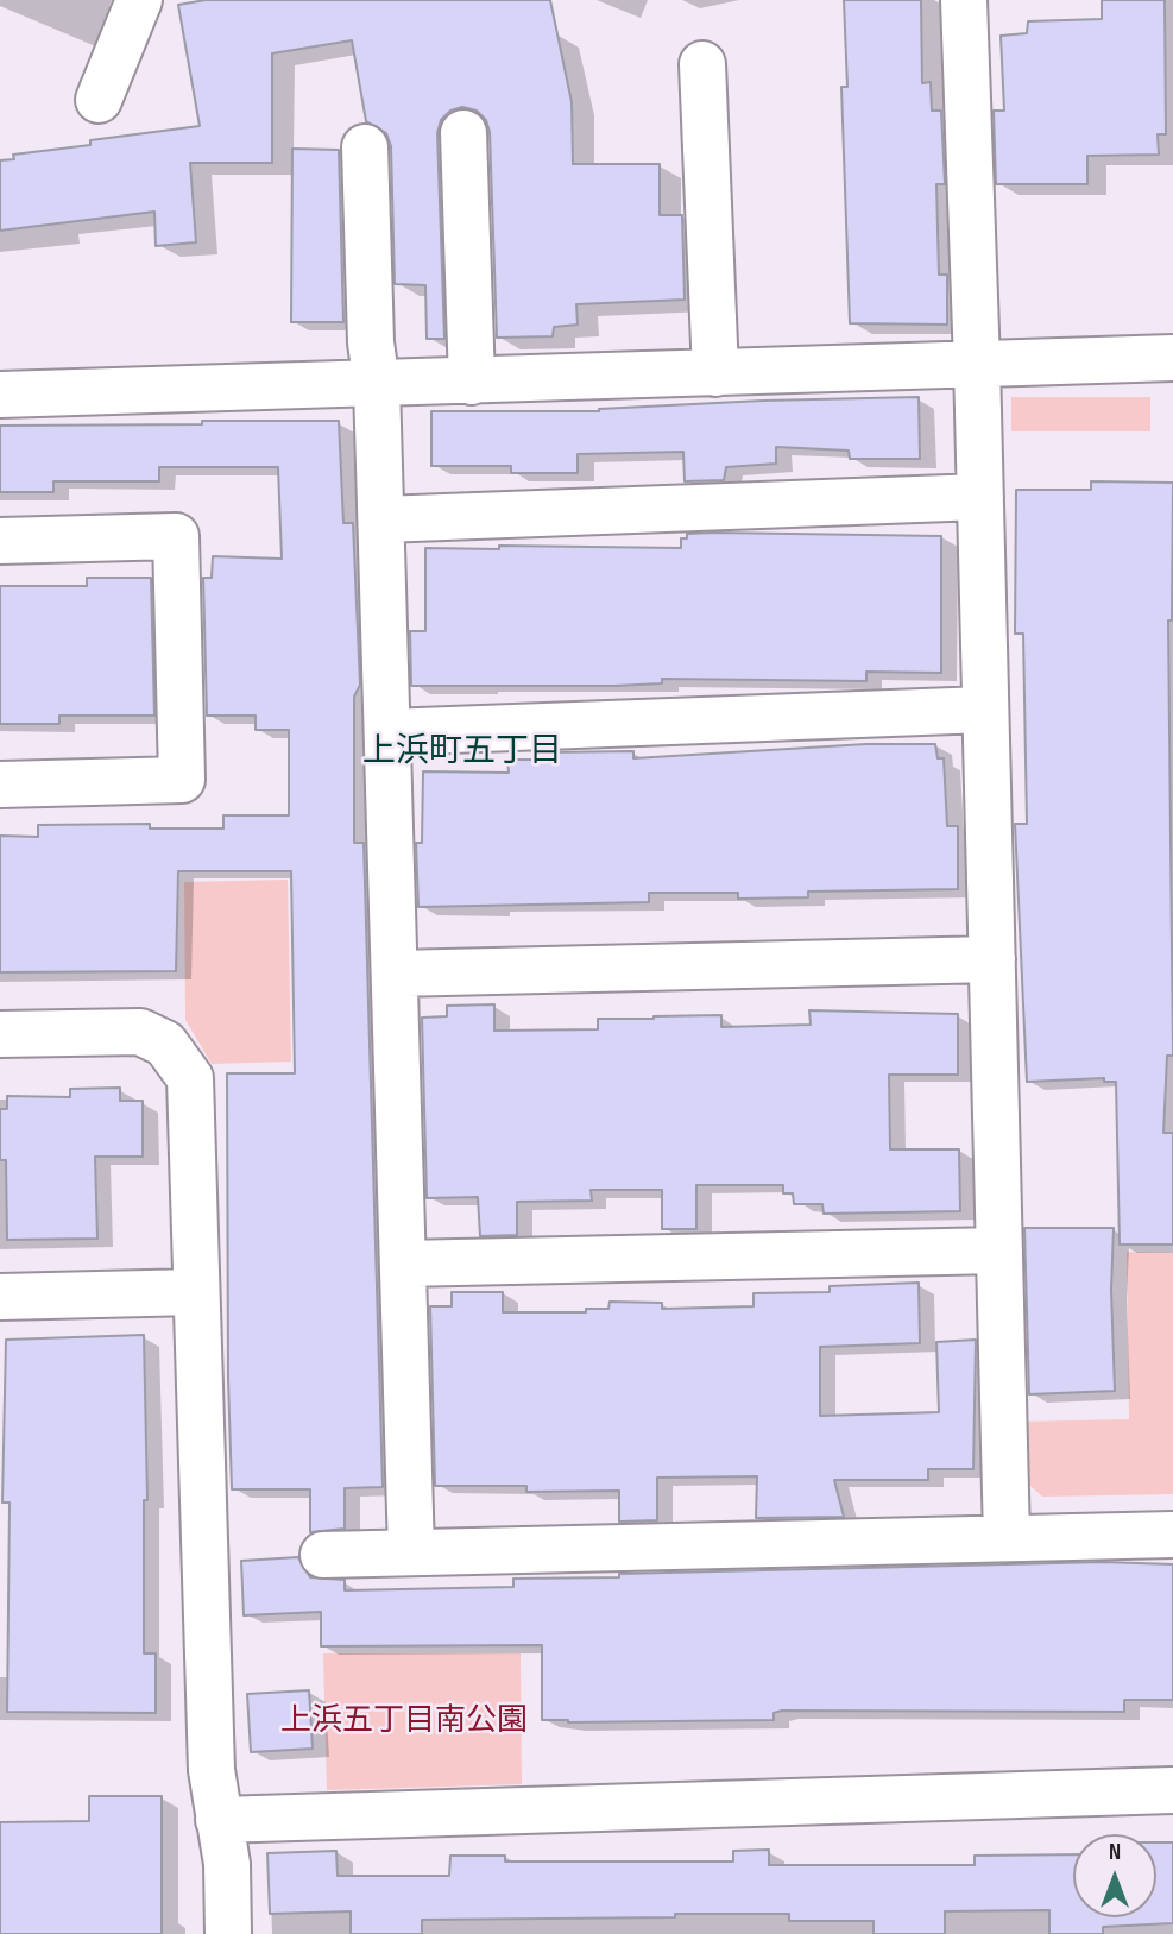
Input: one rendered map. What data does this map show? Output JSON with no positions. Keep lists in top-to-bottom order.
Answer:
{
  "districts": ["上浜町五丁目"],
  "parks": ["上浜五丁目南公園"],
  "north": "top"
}
